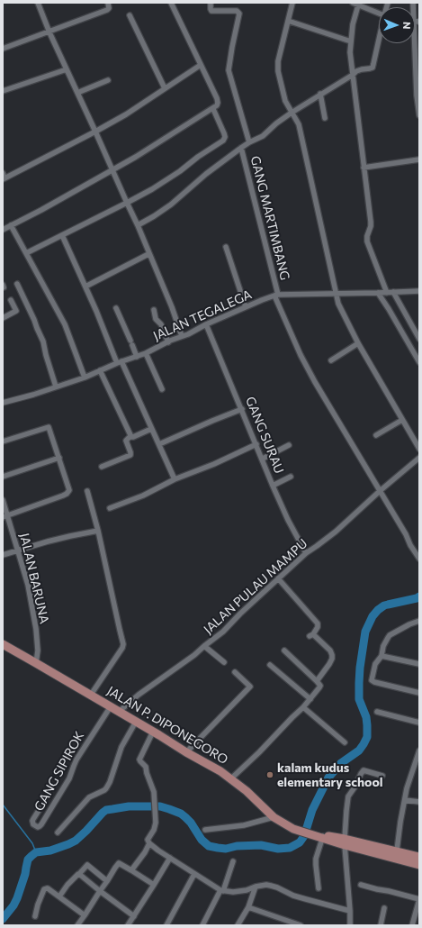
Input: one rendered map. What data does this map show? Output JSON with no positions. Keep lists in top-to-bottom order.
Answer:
{
  "streets": {
    "main road": ["JALAN P. DIPONEGORO"],
    "street": [
      "GANG MARTIMBANG",
      "JALAN TEGALEGA",
      "GANG SURAU",
      "JALAN BARUNA",
      "JALAN PULAU MAMPU",
      "GANG SIPIROK"
    ]
  },
  "crossings": [
    ["GANG MARTIMBANG", "JALAN TEGALEGA"],
    ["GANG MARTIMBANG", "JALAN PULAU MAMPU"],
    ["JALAN TEGALEGA", "GANG SURAU"],
    ["GANG SURAU", "JALAN PULAU MAMPU"],
    ["JALAN BARUNA", "JALAN P. DIPONEGORO"],
    ["JALAN PULAU MAMPU", "JALAN P. DIPONEGORO"],
    ["JALAN P. DIPONEGORO", "GANG SIPIROK"]
  ],
  "places": ["kalam kudus elementary school"],
  "north": "right"
}
